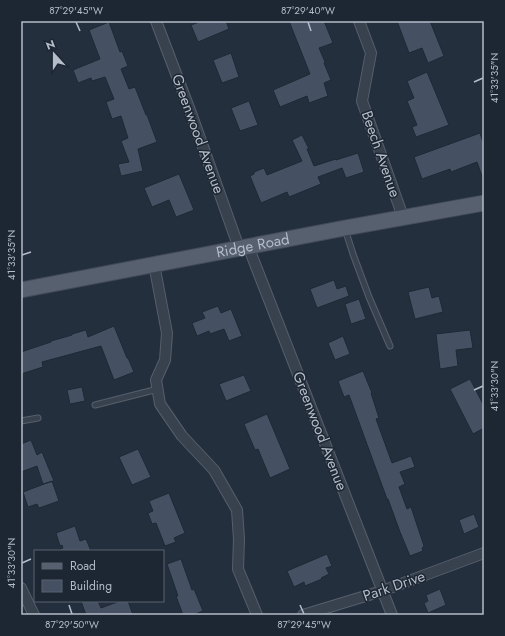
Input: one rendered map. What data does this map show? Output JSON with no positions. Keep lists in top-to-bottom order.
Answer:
{
  "streets": {
    "main road": ["Ridge Road"],
    "street": ["Greenwood Avenue", "Beech Avenue", "Park Drive"]
  },
  "crossings": [
    ["Greenwood Avenue", "Ridge Road"],
    ["Greenwood Avenue", "Park Drive"],
    ["Beech Avenue", "Ridge Road"]
  ],
  "legend": ["Road", "Building"],
  "north": "top",
  "coordinates": [
    "87°29'45\"W",
    "87°29'40\"W",
    "41°33'35\"N",
    "41°33'30\"N",
    "87°29'50\"W"
  ]
}
